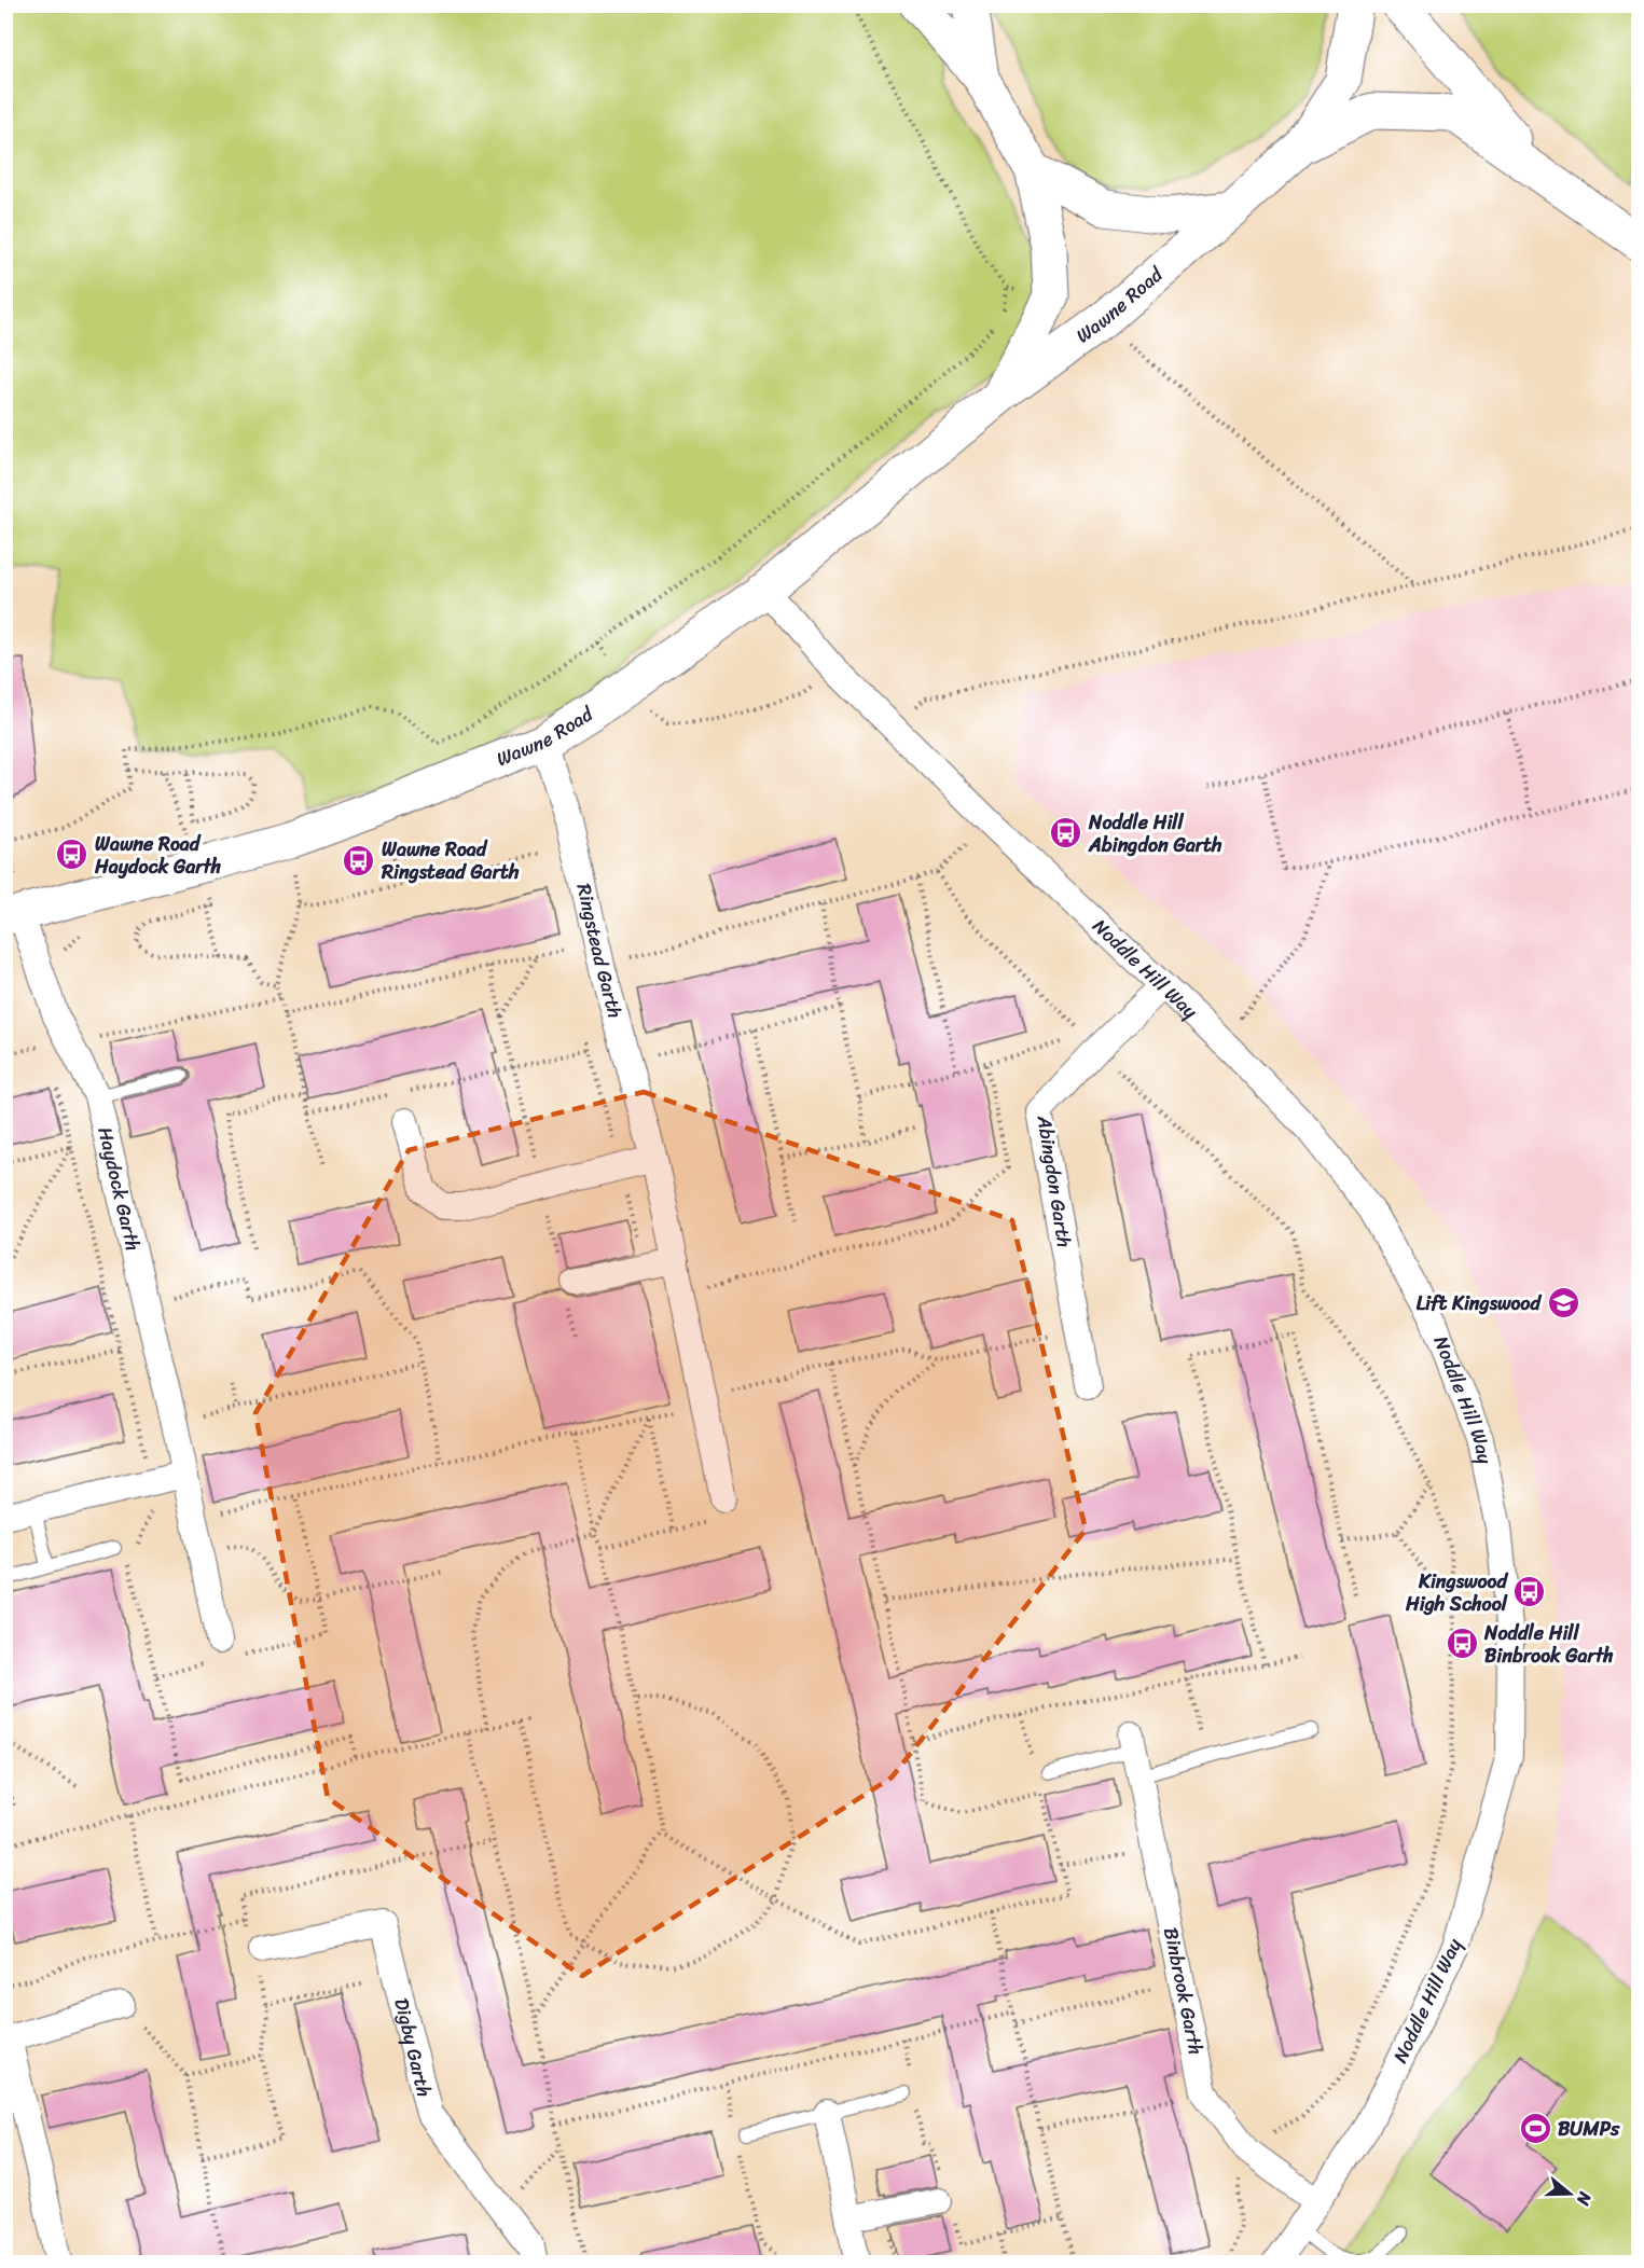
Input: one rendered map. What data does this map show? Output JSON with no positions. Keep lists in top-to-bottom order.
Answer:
{
  "streets": {
    "street": [
      "Wawne Road",
      "Ringstead Garth",
      "Noddle Hill Way",
      "Abingdon Garth",
      "Haydock Garth",
      "Binbrook Garth",
      "Digby Garth"
    ]
  },
  "crossings": [
    ["Wawne Road", "Ringstead Garth"],
    ["Wawne Road", "Noddle Hill Way"],
    ["Wawne Road", "Haydock Garth"],
    ["Noddle Hill Way", "Abingdon Garth"],
    ["Noddle Hill Way", "Binbrook Garth"]
  ],
  "places": {
    "bus stop": [
      "Noddle Hill Abingdon Garth",
      "Wawne Road Haydock Garth",
      "Wawne Road Ringstead Garth",
      "Kingswood High School",
      "Noddle Hill Binbrook Garth"
    ],
    "school or university": ["Lift Kingswood"],
    "sports": ["BUMPs"]
  },
  "north": "right"
}
